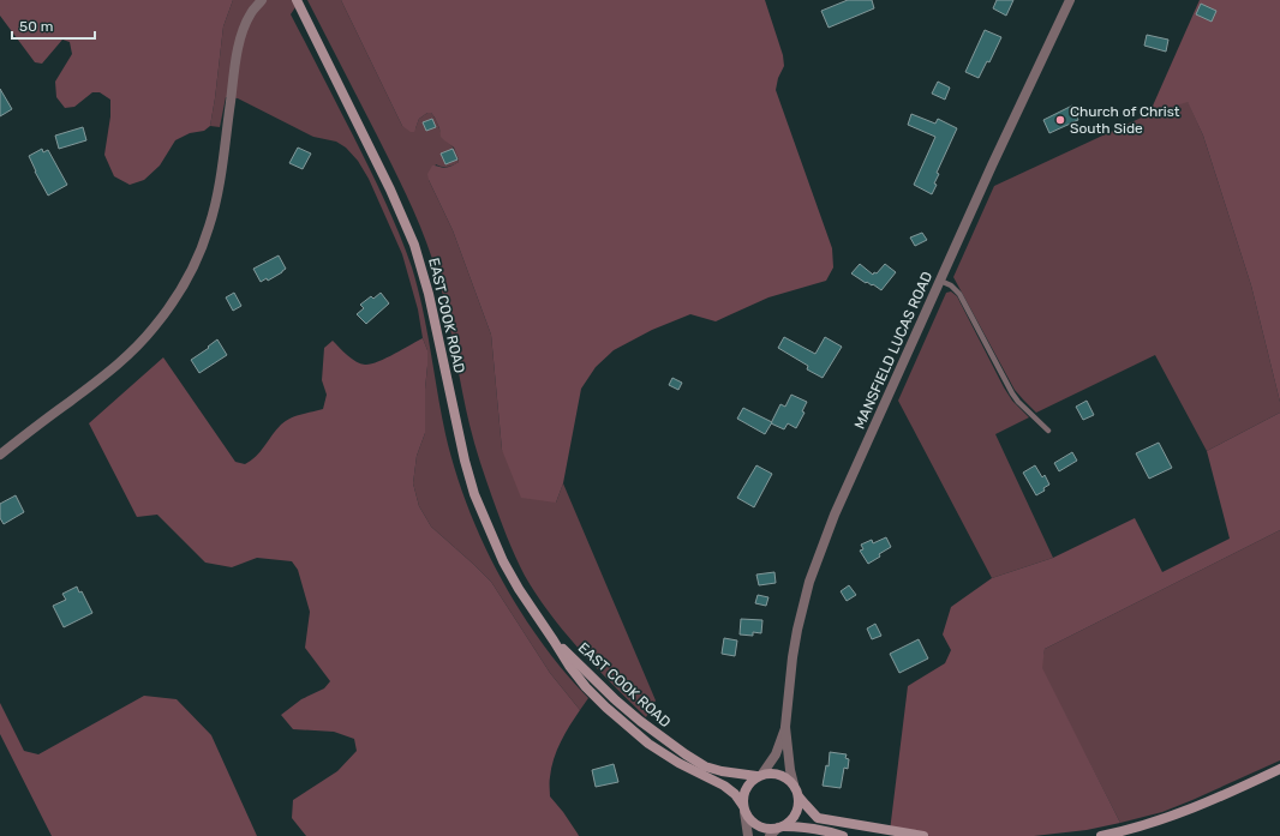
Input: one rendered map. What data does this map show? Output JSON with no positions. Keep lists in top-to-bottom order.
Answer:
{
  "streets": {
    "main road": ["EAST COOK ROAD"],
    "street": ["MANSFIELD LUCAS ROAD"]
  },
  "crossings": [
    ["EAST COOK ROAD", "MANSFIELD LUCAS ROAD"]
  ],
  "places": ["Church of Christ South Side"],
  "scale_bar": "50 m"
}
